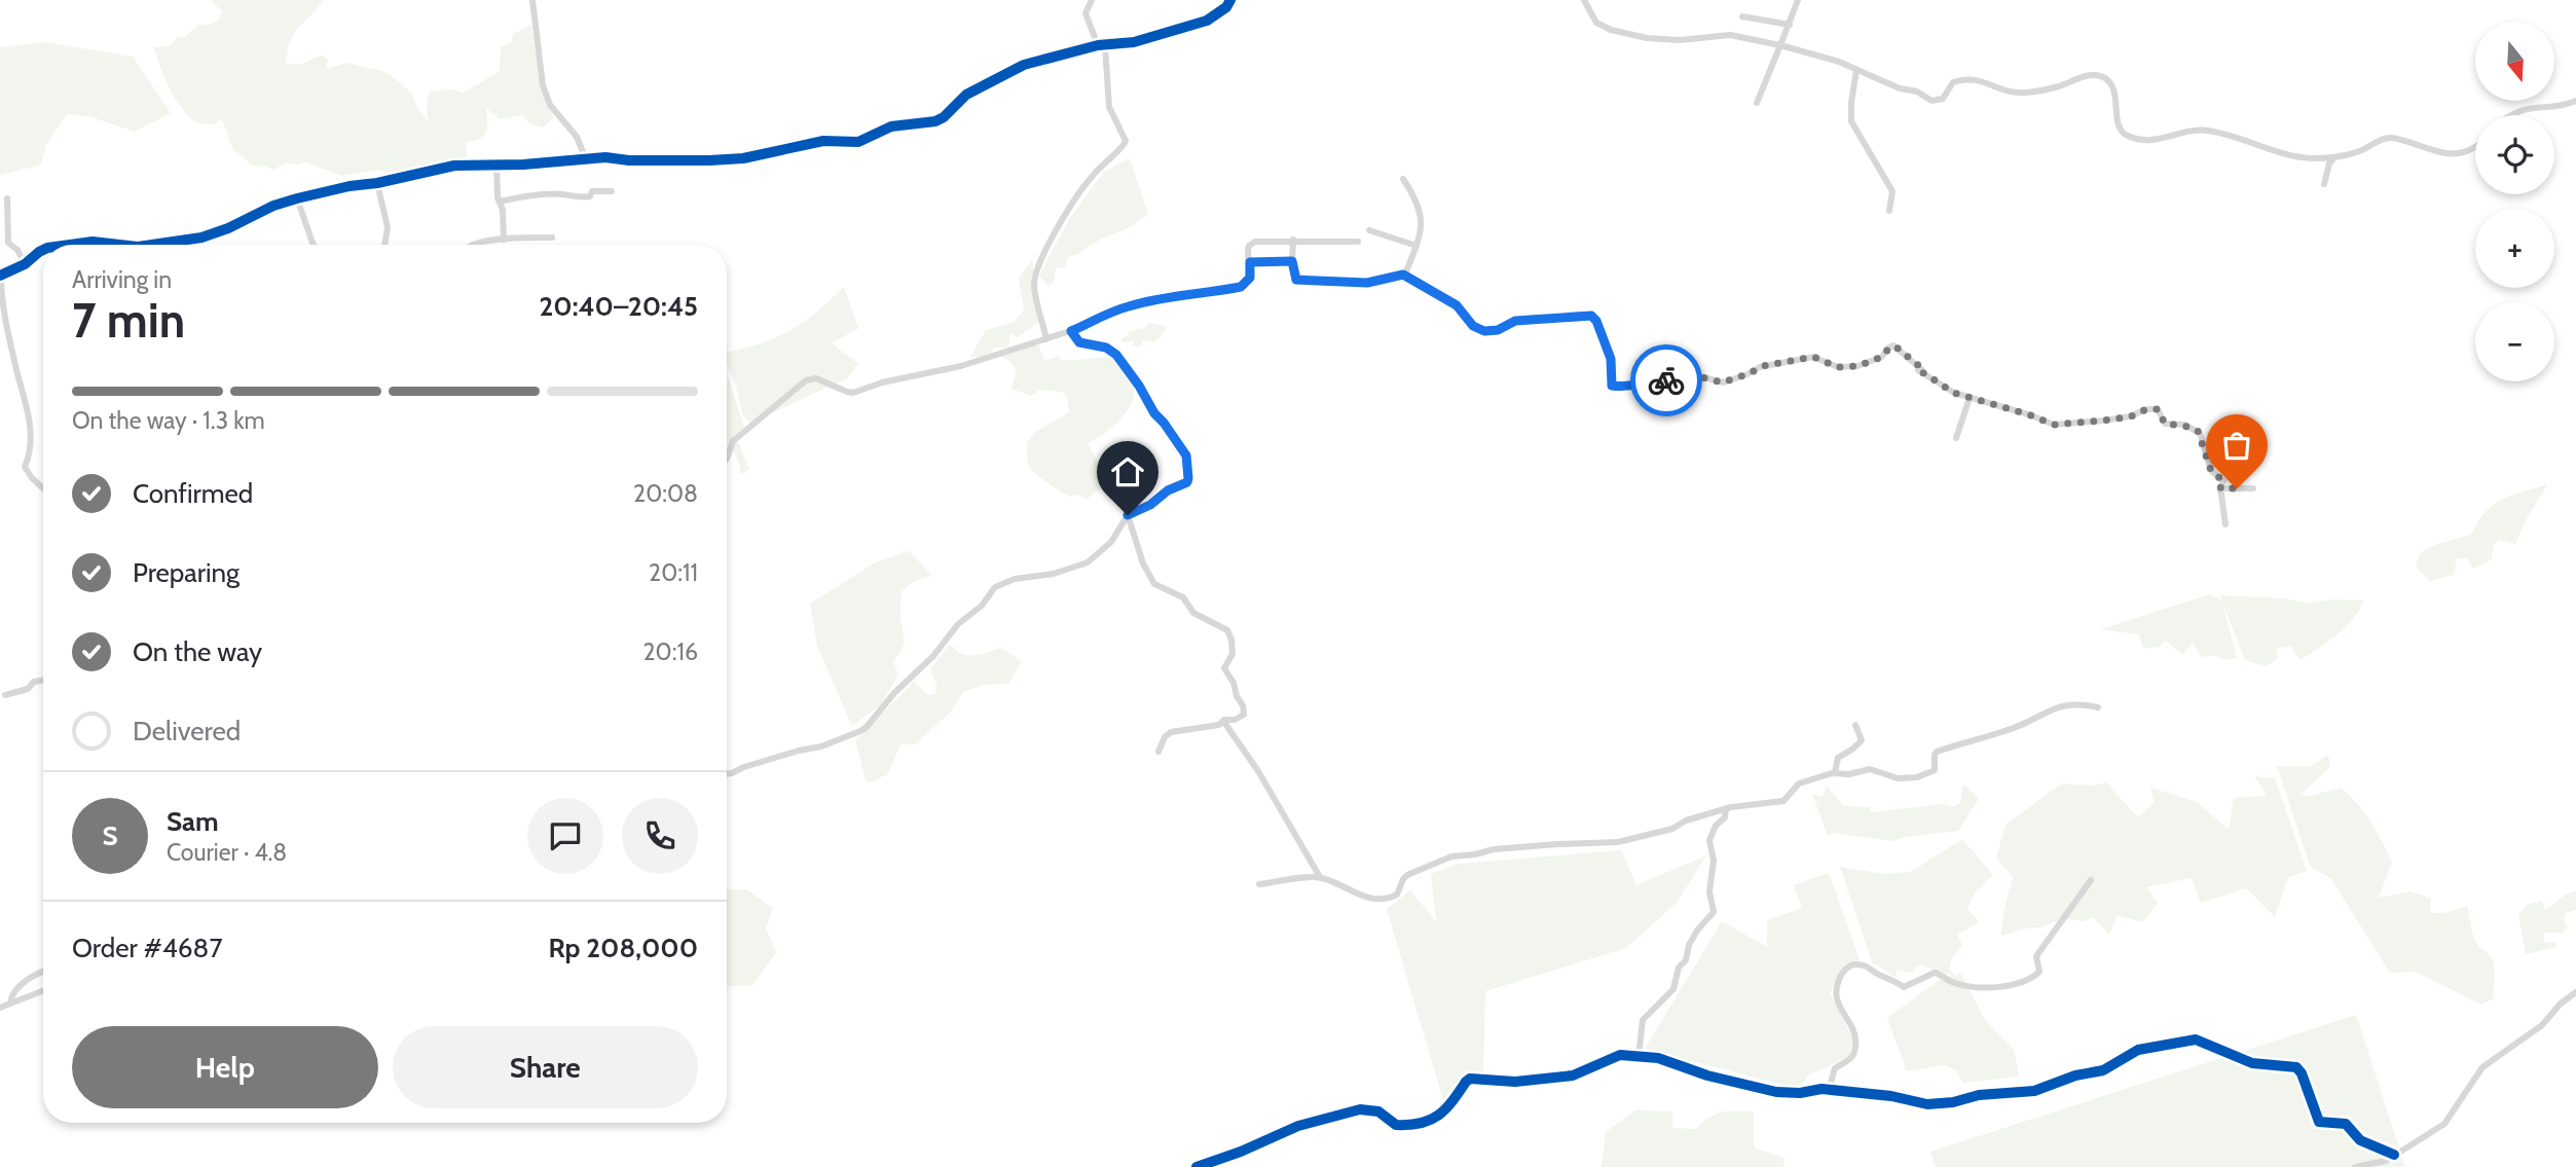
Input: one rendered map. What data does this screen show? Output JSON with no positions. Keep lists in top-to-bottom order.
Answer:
{
  "north": "bottom",
  "page": {
    "map_buttons": ["+", "−"],
    "heading": ["7 min", "Arriving in", "20:40–20:45"],
    "panel": [
      "Sam",
      "Courier · 4.8",
      "Order #4687",
      "Rp 208,000"
    ],
    "bar": "On the way · 1.3 km",
    "list": [
      ["Confirmed", "20:08"],
      ["Preparing", "20:11"],
      ["On the way", "20:16"],
      "Delivered"
    ],
    "round": "S",
    "buttons": ["Help", "Share"]
  }
}
